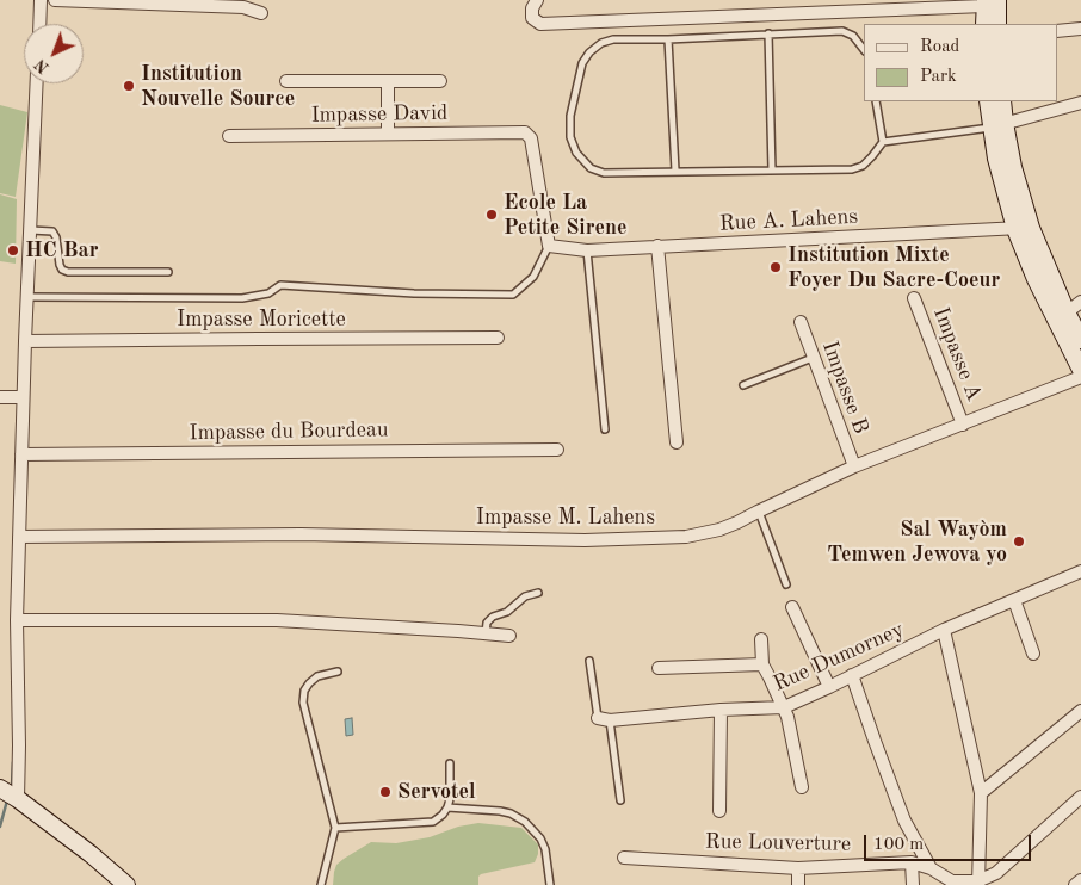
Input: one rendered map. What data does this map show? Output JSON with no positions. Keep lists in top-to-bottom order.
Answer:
{
  "streets": {
    "street": [
      "Impasse David",
      "Rue A. Lahens",
      "Impasse Moricette",
      "Impasse A",
      "Impasse B",
      "Impasse du Bourdeau",
      "Impasse M. Lahens",
      "Rue Dumorney",
      "Rue Louverture"
    ]
  },
  "crossings": [
    ["Impasse David", "Rue A. Lahens"],
    ["Impasse A", "Impasse M. Lahens"],
    ["Impasse B", "Impasse M. Lahens"]
  ],
  "places": [
    "Institution Nouvelle Source",
    "Ecole La Petite Sirene",
    "HC Bar",
    "Institution Mixte Foyer Du Sacre-Coeur",
    "Sal Wayòm Temwen Jewova yo",
    "Servotel"
  ],
  "legend": ["Road", "Park"],
  "scale_bar": "100 m",
  "north": "bottom left"
}
